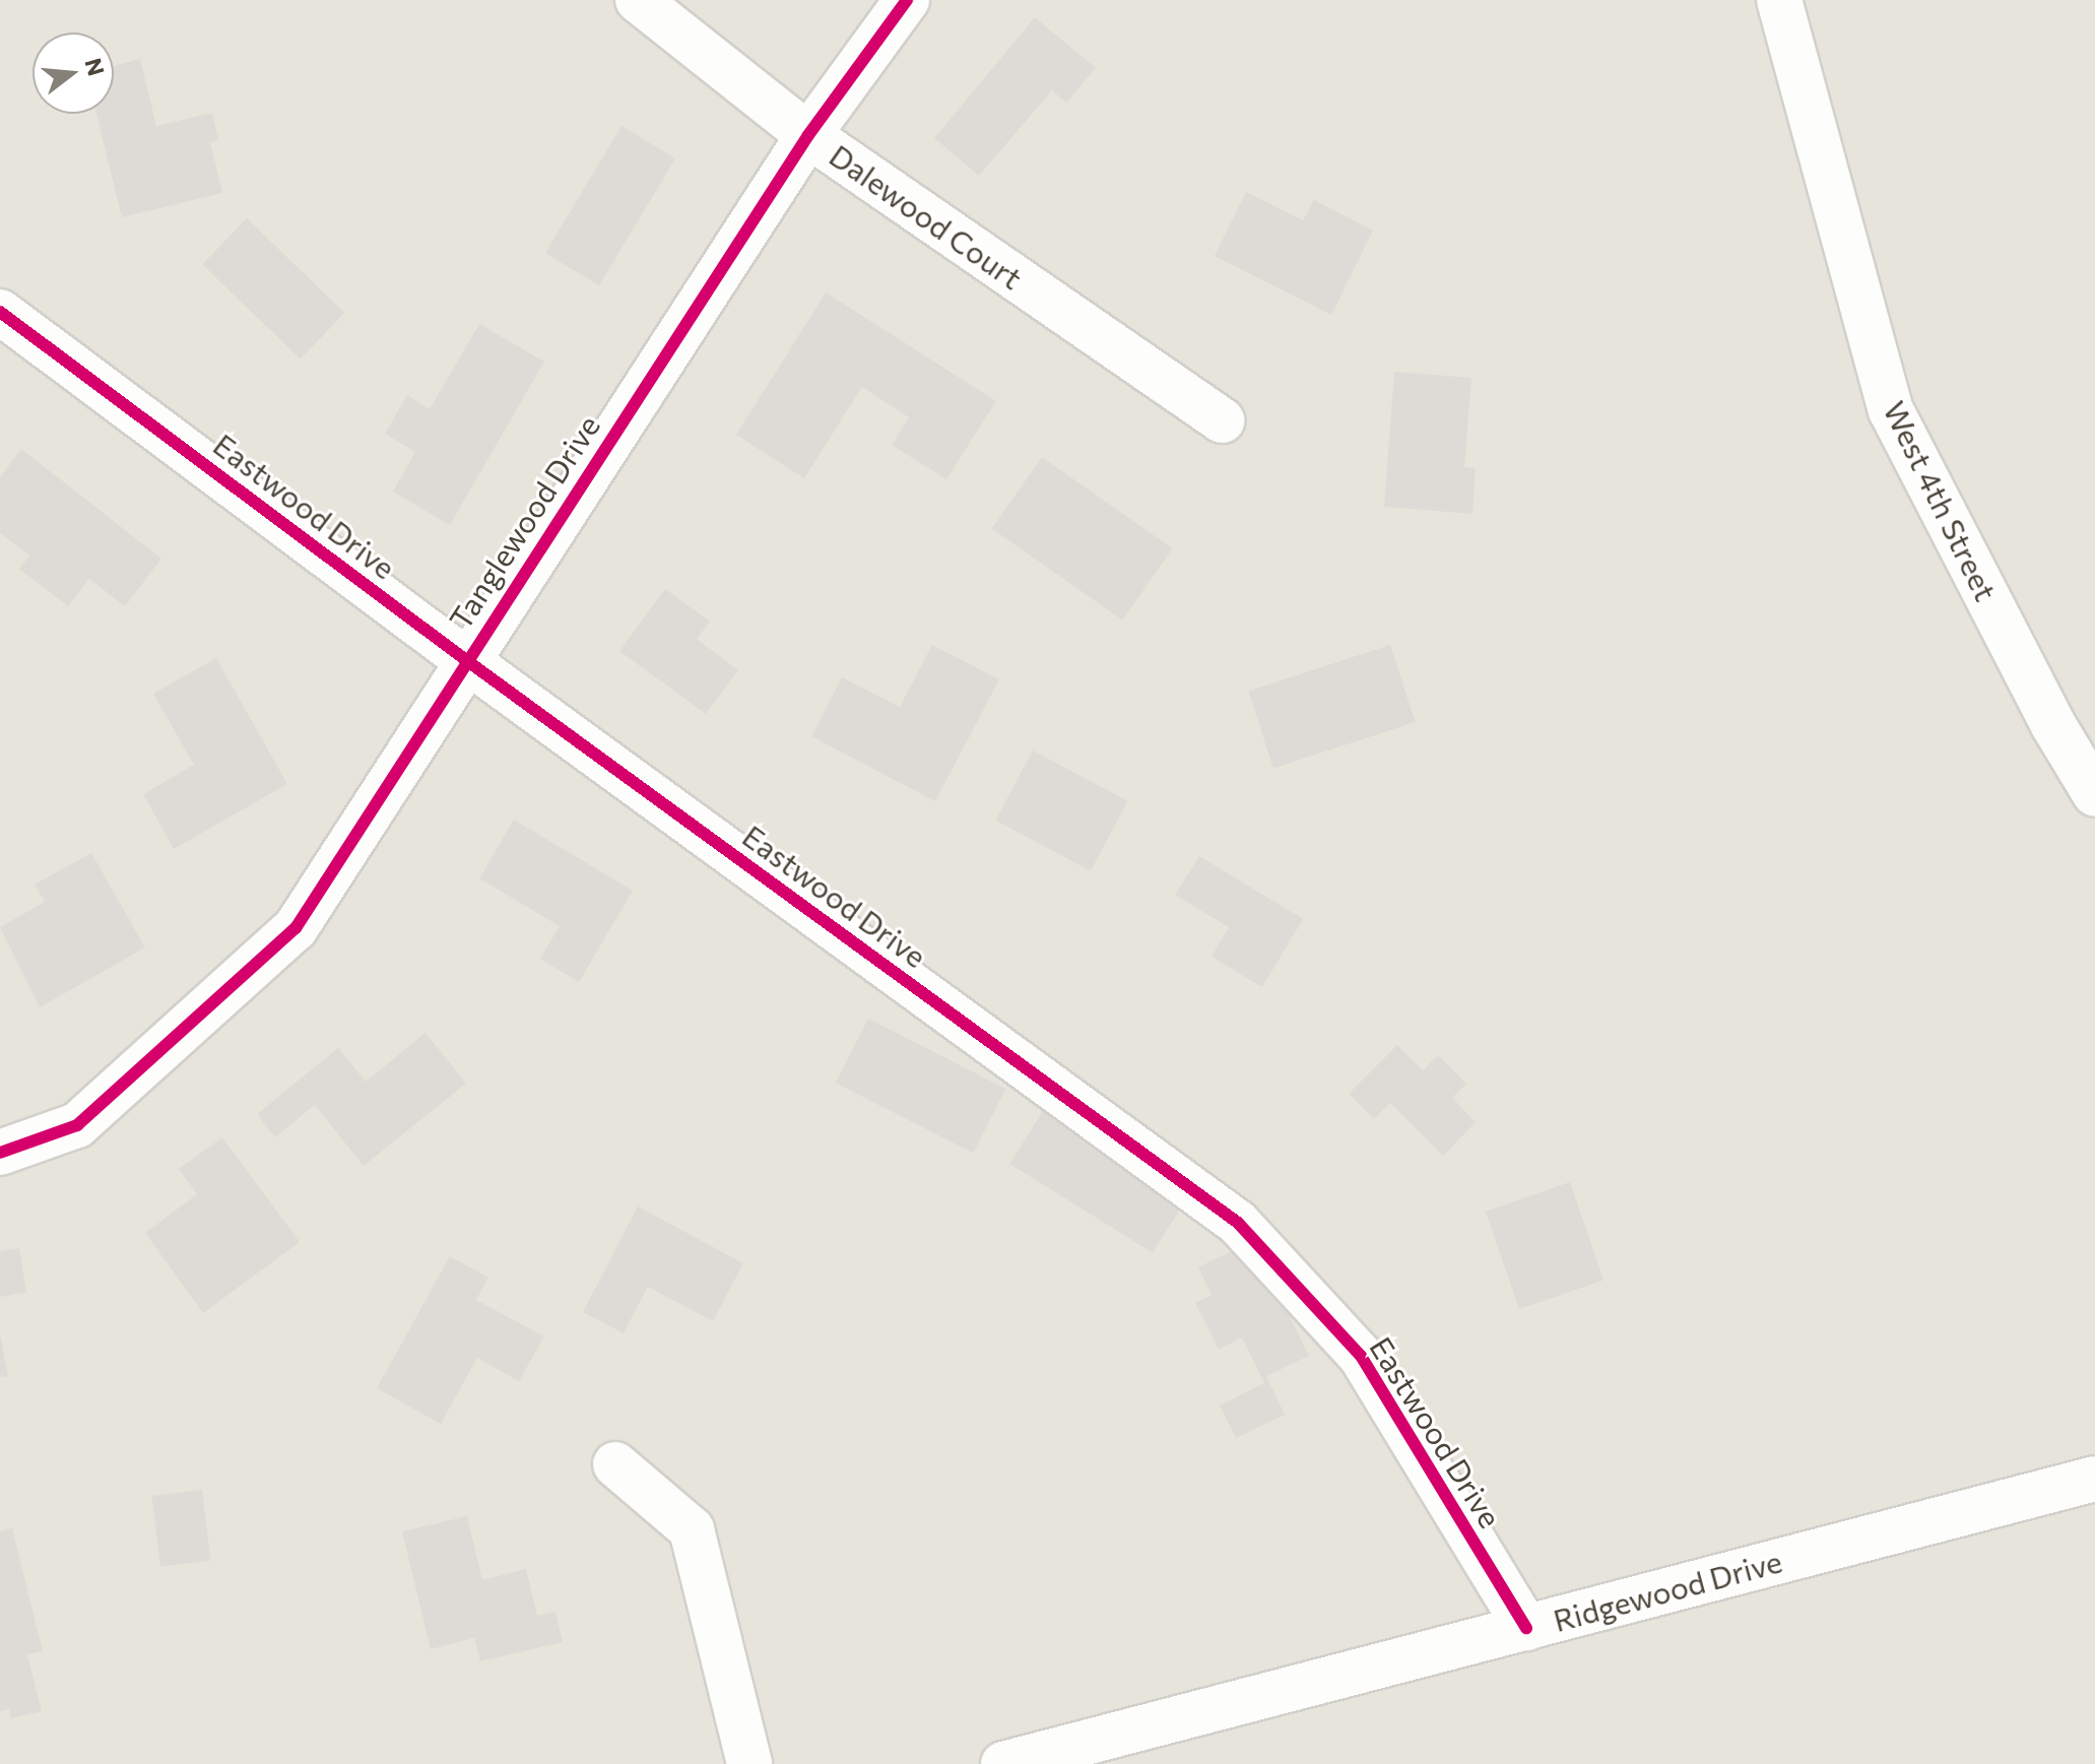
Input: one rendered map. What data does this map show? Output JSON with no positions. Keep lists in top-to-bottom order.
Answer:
{
  "streets": {
    "street": [
      "Dalewood Court",
      "West 4th Street",
      "Eastwood Drive",
      "Tanglewood Drive",
      "Ridgewood Drive"
    ]
  },
  "crossings": [
    ["Dalewood Court", "Tanglewood Drive"],
    ["Eastwood Drive", "Tanglewood Drive"],
    ["Eastwood Drive", "Ridgewood Drive"]
  ],
  "north": "right"
}
